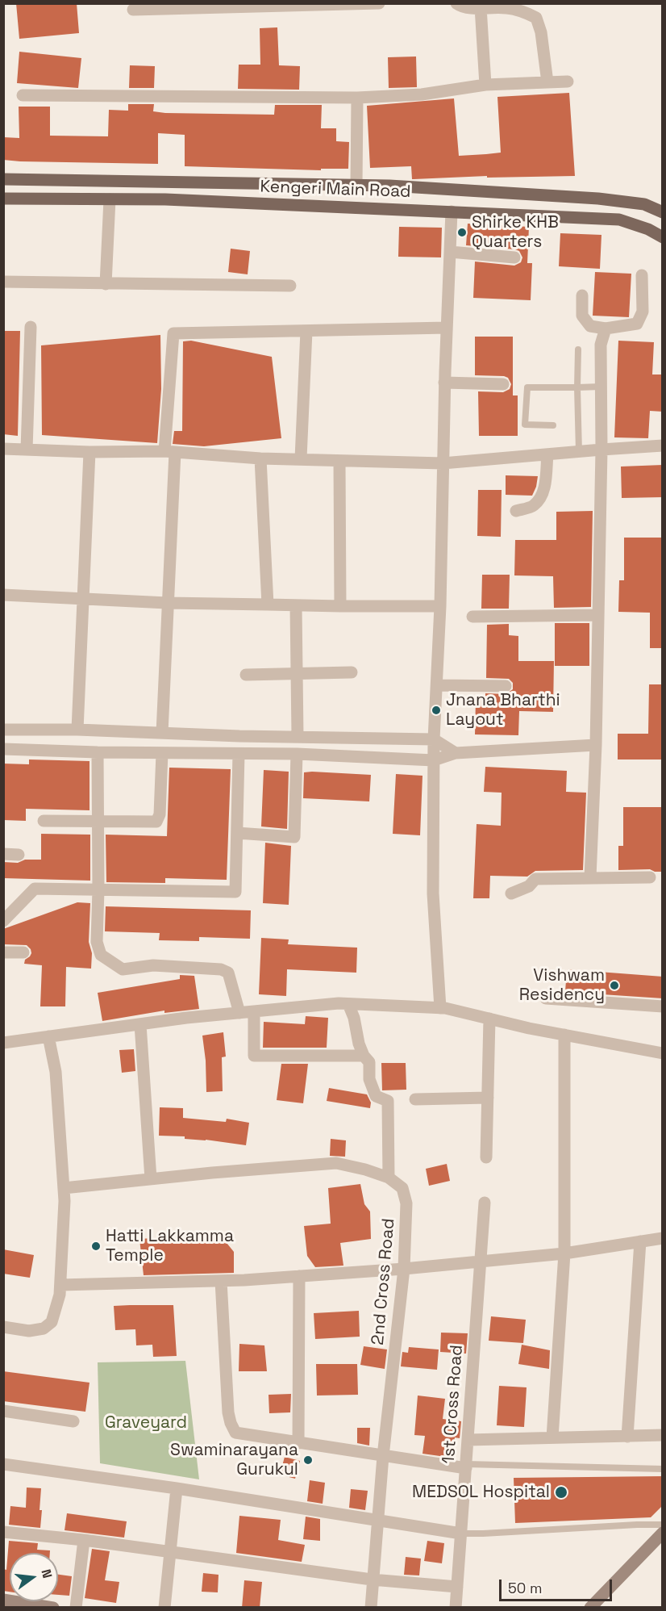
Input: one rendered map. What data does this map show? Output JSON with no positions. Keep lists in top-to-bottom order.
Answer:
{
  "streets": {
    "main road": ["Kengeri Main Road"],
    "street": ["2nd Cross Road", "1st Cross Road"]
  },
  "parks": ["Graveyard"],
  "places": [
    "Shirke KHB Quarters",
    "Jnana Bharthi Layout",
    "Vishwam Residency",
    "Hatti Lakkamma Temple",
    "Swaminarayana Gurukul",
    "MEDSOL Hospital"
  ],
  "scale_bar": "50 m",
  "north": "right"
}
